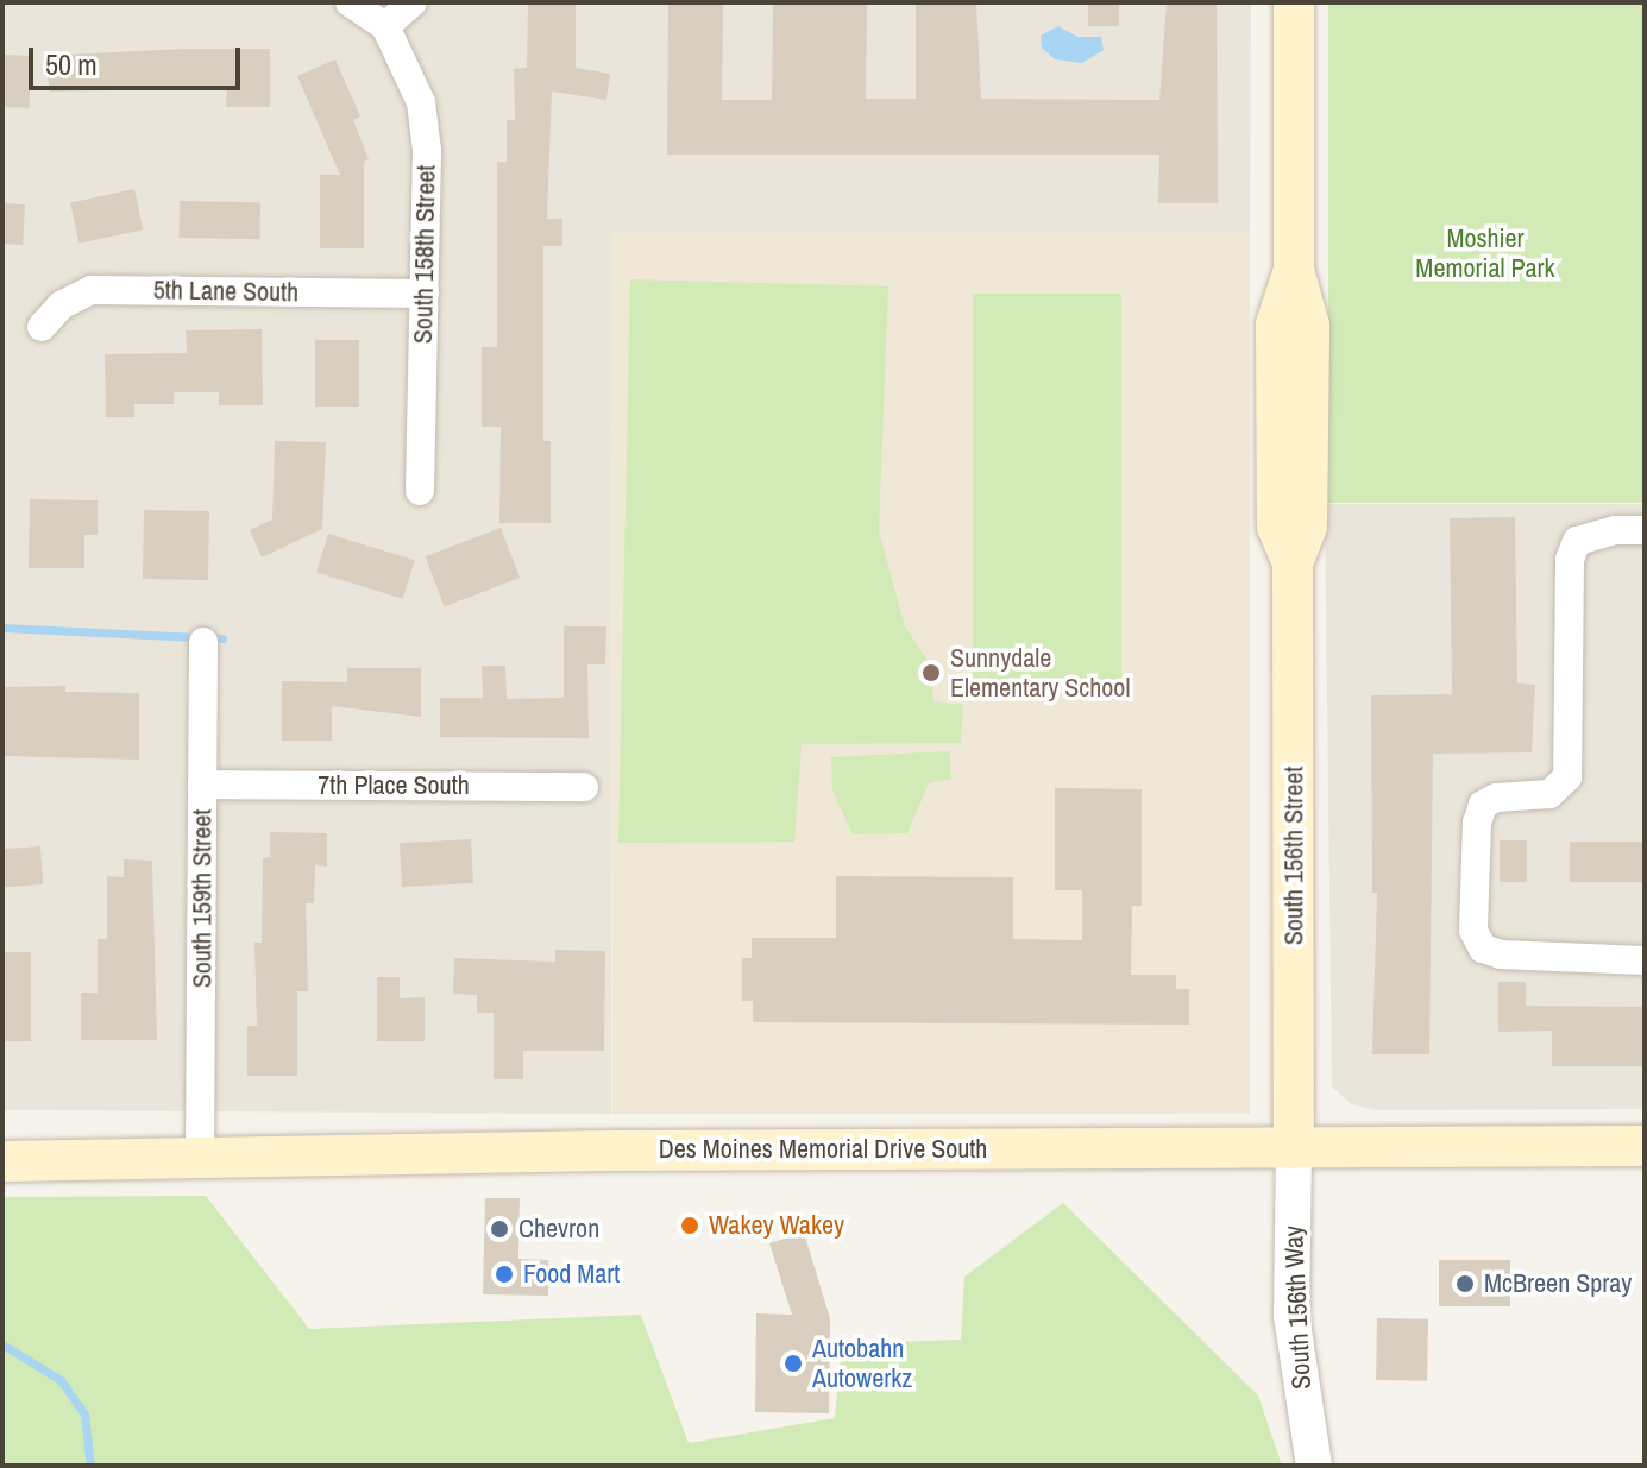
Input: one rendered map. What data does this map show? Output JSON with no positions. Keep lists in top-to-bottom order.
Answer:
{
  "streets": {
    "main road": ["South 156th Street", "Des Moines Memorial Drive South"],
    "street": [
      "South 158th Street",
      "5th Lane South",
      "7th Place South",
      "South 159th Street",
      "South 156th Way"
    ]
  },
  "crossings": [
    ["South 158th Street", "5th Lane South"],
    ["7th Place South", "South 159th Street"],
    ["South 156th Street", "Des Moines Memorial Drive South"],
    ["South 156th Street", "South 156th Way"],
    ["South 159th Street", "Des Moines Memorial Drive South"],
    ["Des Moines Memorial Drive South", "South 156th Way"]
  ],
  "parks": ["Moshier Memorial Park"],
  "places": [
    "Sunnydale Elementary School",
    "Wakey Wakey",
    "Chevron",
    "Food Mart",
    "McBreen Spray",
    "Autobahn Autowerkz"
  ],
  "scale_bar": "50 m"
}
